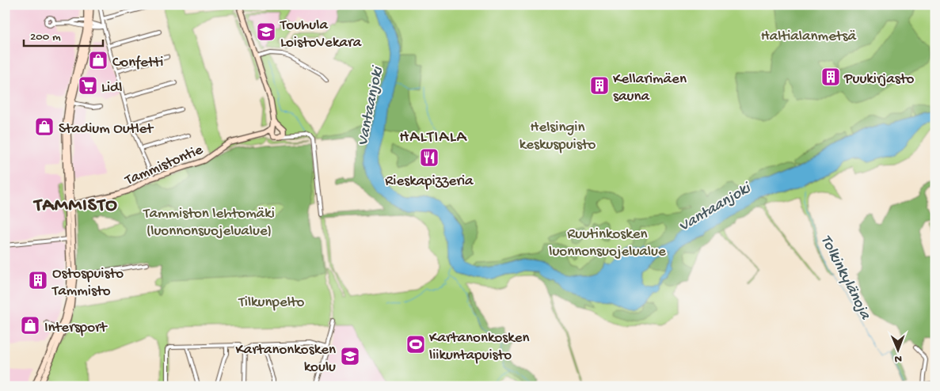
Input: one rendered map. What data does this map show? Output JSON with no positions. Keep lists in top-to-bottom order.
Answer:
{
  "streets": {
    "main road": ["Tammistontie"]
  },
  "districts": ["HALTIALA", "TAMMISTO"],
  "water": ["Vantaanjoki", "Tolkinkylänoja"],
  "parks": [
    "Haltialanmetsä",
    "Helsingin keskuspuisto",
    "Tammiston lehtomäki (luonnonsuojelualue)",
    "Ruutinkosken luonnonsuojelualue",
    "Tilkunpelto"
  ],
  "places": {
    "school or university": ["Touhula LoistoVekara", "Kartanonkosken koulu"],
    "shop": ["Confetti", "Stadium Outlet", "Intersport"],
    "building": ["Puukirjasto", "Kellarimäen sauna", "Ostospuisto Tammisto"],
    "supermarket": ["Lidl"],
    "restaurant": ["Rieskapizzeria"],
    "sports": ["Kartanonkosken liikuntapuisto"]
  },
  "scale_bar": "200 m",
  "north": "bottom"
}
